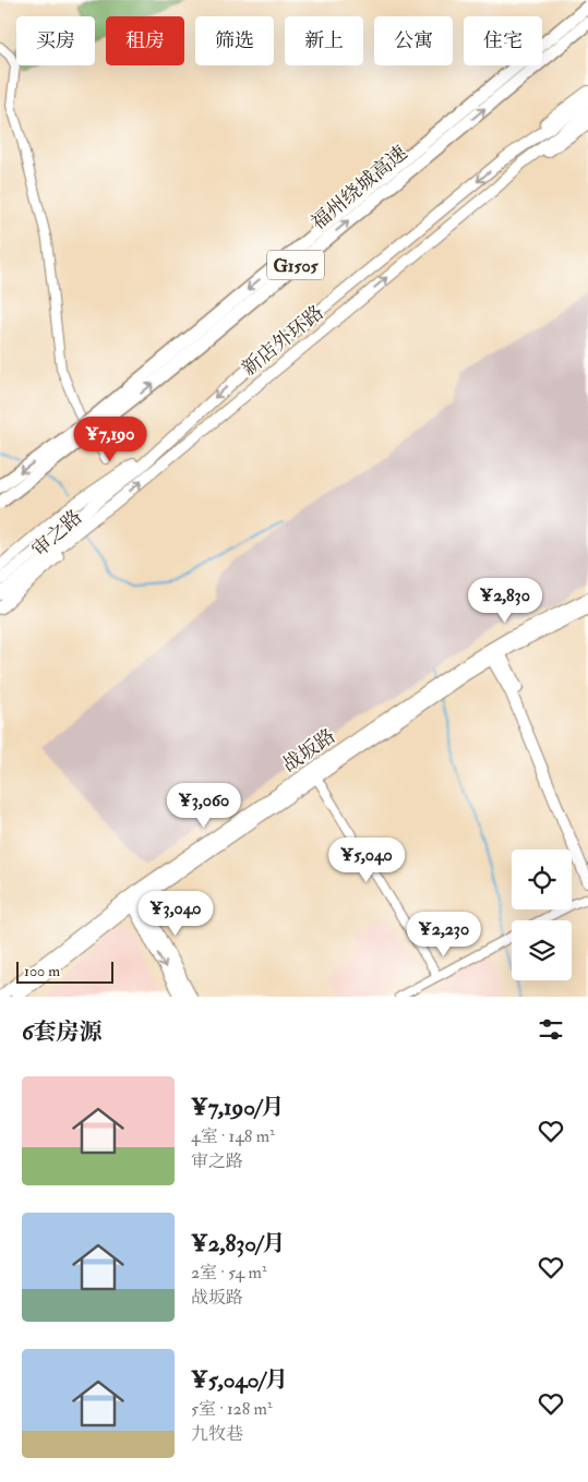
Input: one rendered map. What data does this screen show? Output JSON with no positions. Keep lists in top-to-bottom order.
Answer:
{
  "streets": {
    "highway": ["福州绕城高速", "G1505"],
    "main road": ["新店外环路", "审之路", "战坂路"]
  },
  "crossings": [
    ["新店外环路", "审之路"]
  ],
  "scale_bar": "100 m",
  "page": {
    "chip": [
      "买房",
      "租房",
      "筛选",
      "新上",
      "公寓",
      "住宅"
    ],
    "price": [
      "¥7,190",
      "¥2,830",
      "¥3,060",
      "¥5,040",
      "¥3,040",
      "¥2,230"
    ],
    "scale": "100 m",
    "heading": "6套房源",
    "list": [
      {
        "name": "¥7,190/月",
        "note": "4室 · 148 m² · 审之路"
      },
      {
        "name": "¥2,830/月",
        "note": "2室 · 54 m² · 战坂路"
      },
      {
        "name": "¥5,040/月",
        "note": "5室 · 128 m² · 九牧巷"
      }
    ]
  }
}
